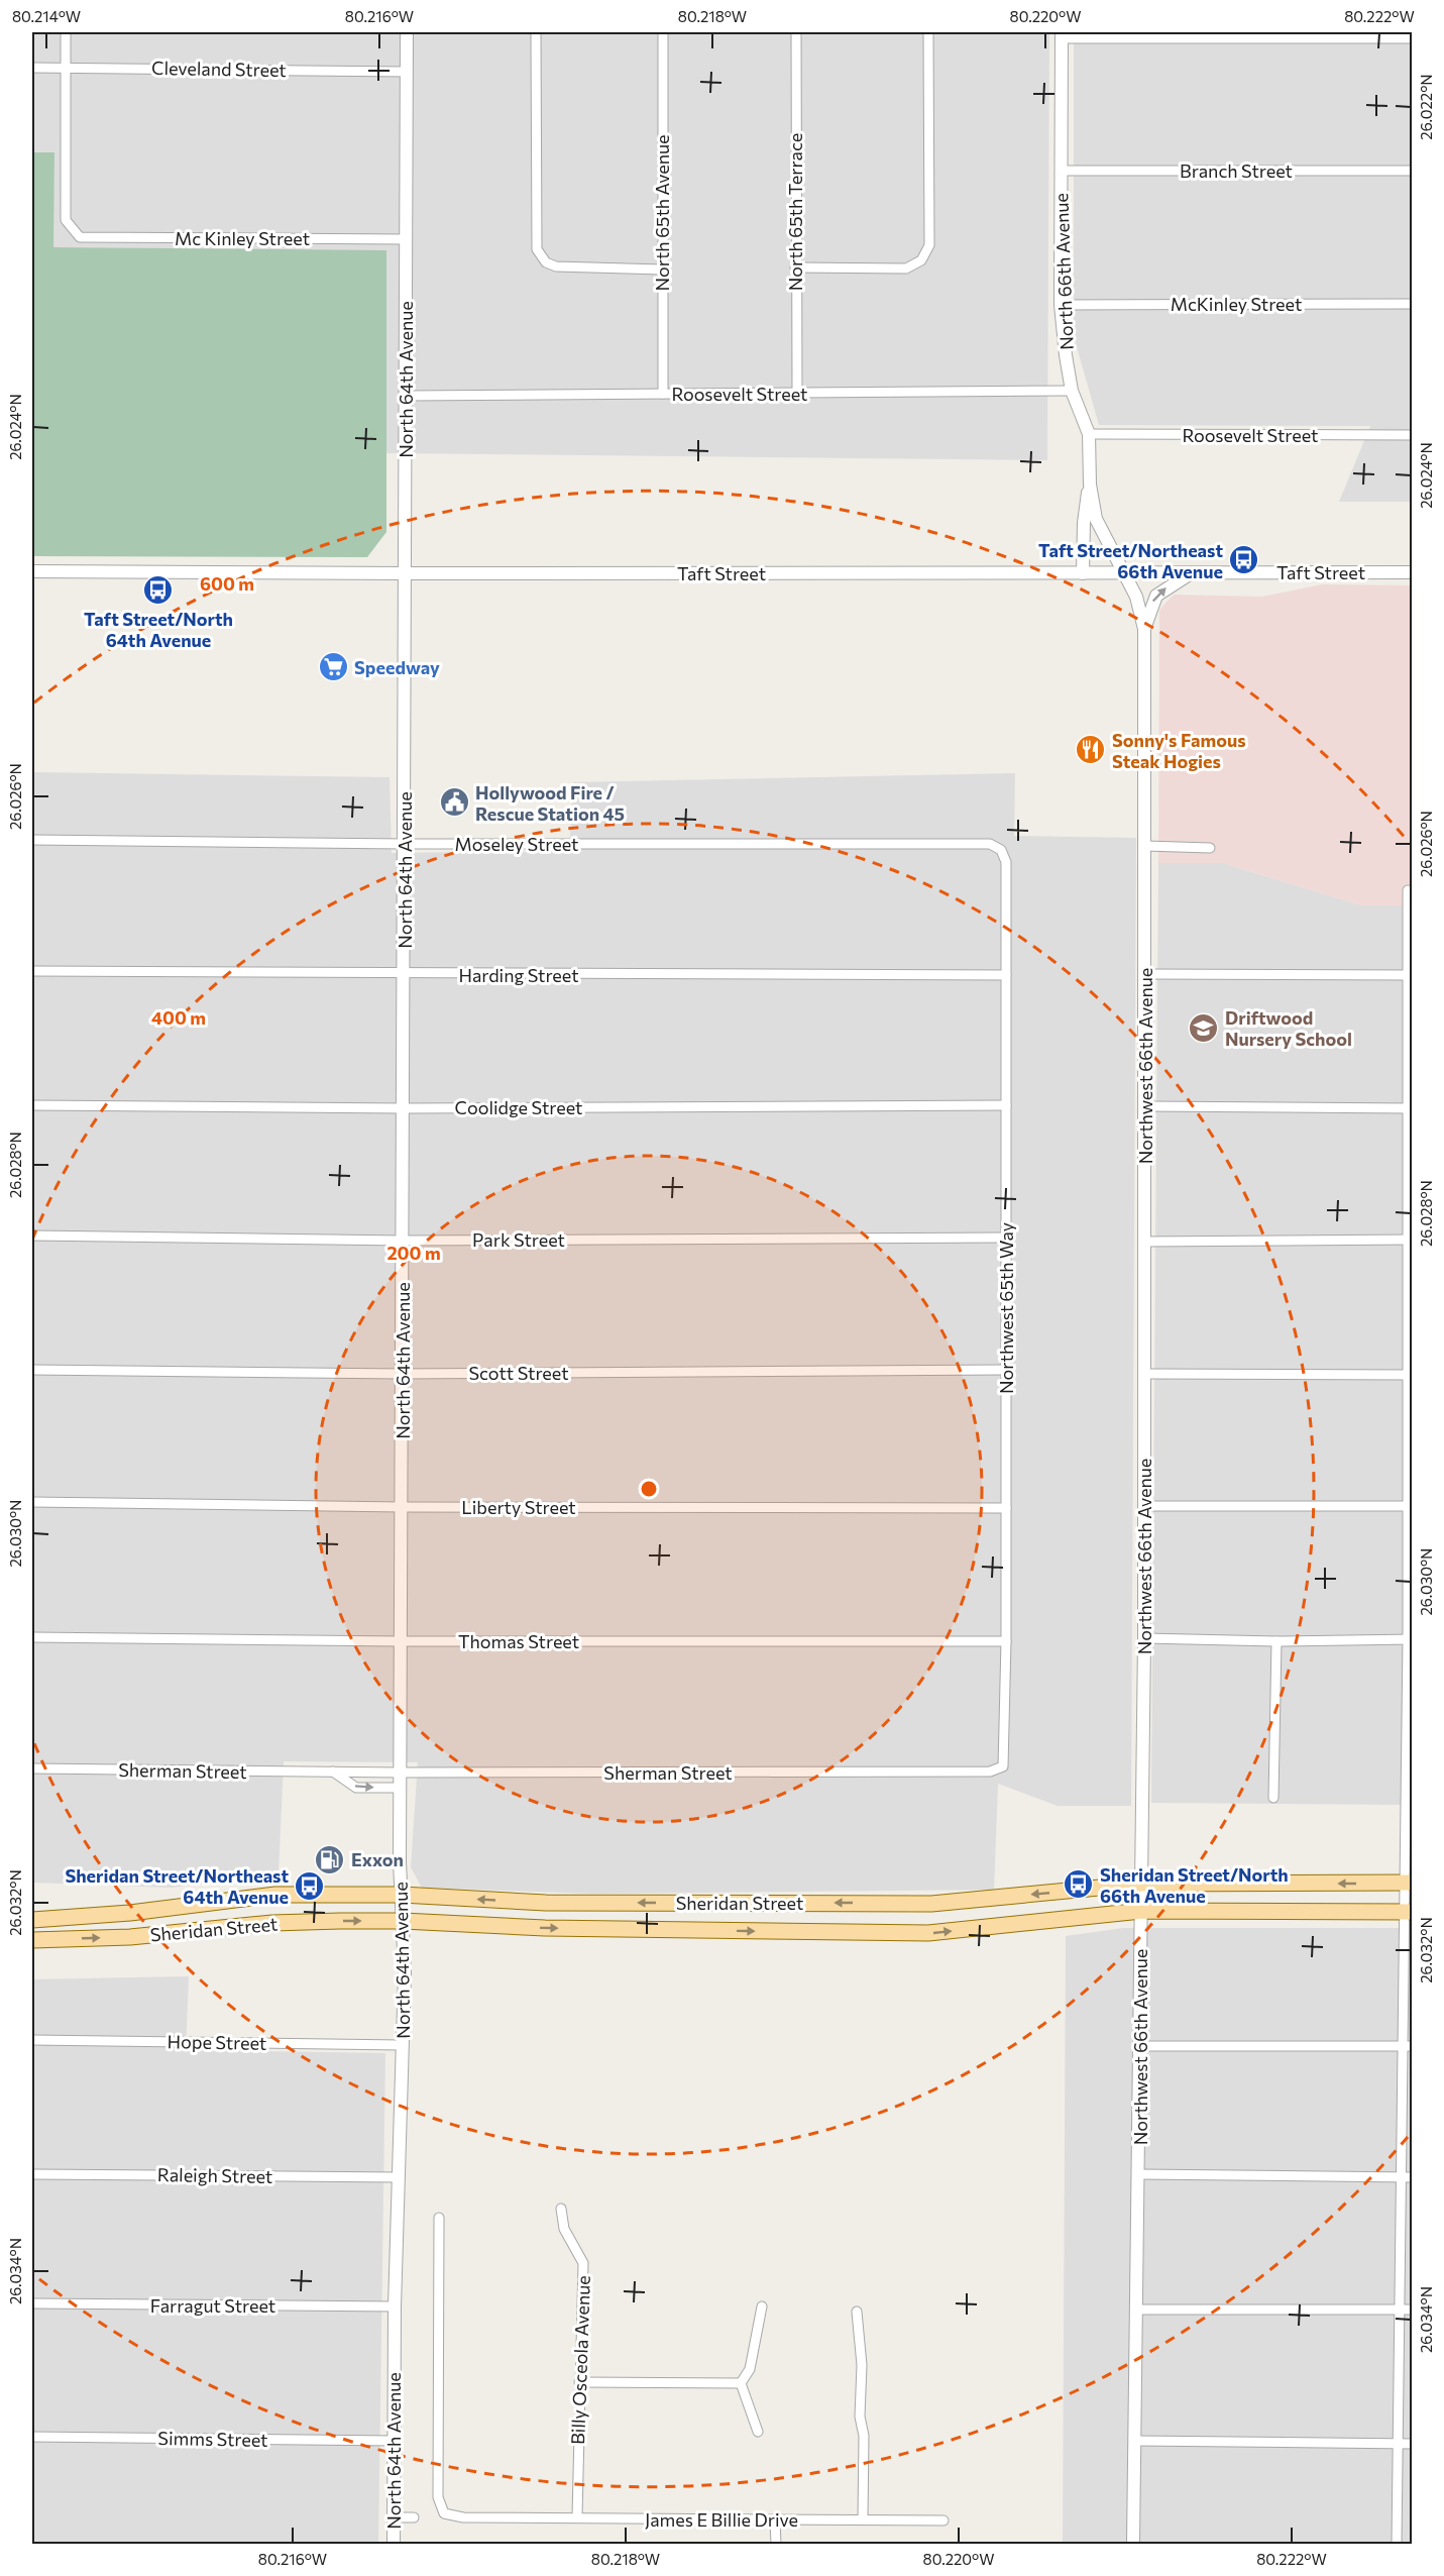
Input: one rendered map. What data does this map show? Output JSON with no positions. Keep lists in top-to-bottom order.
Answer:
{
  "streets": {
    "main road": ["Sheridan Street"],
    "street": [
      "Cleveland Street",
      "Branch Street",
      "North 65th Terrace",
      "North 65th Avenue",
      "Mc Kinley Street",
      "North 66th Avenue",
      "McKinley Street",
      "North 64th Avenue",
      "Roosevelt Street",
      "Taft Street",
      "Moseley Street",
      "Harding Street",
      "Northwest 66th Avenue",
      "Coolidge Street",
      "Park Street",
      "Northwest 65th Way",
      "Scott Street",
      "Liberty Street",
      "Thomas Street",
      "Sherman Street",
      "Hope Street",
      "Raleigh Street",
      "Farragut Street",
      "Billy Osceola Avenue",
      "Simms Street",
      "James E Billie Drive"
    ]
  },
  "crossings": [
    ["Cleveland Street", "Mc Kinley Street"],
    ["Cleveland Street", "North 64th Avenue"],
    ["Branch Street", "North 66th Avenue"],
    ["North 65th Terrace", "Roosevelt Street"],
    ["North 65th Avenue", "Roosevelt Street"],
    ["Mc Kinley Street", "North 64th Avenue"],
    ["North 66th Avenue", "McKinley Street"],
    ["North 66th Avenue", "Roosevelt Street"],
    ["North 66th Avenue", "Taft Street"],
    ["North 66th Avenue", "Northwest 66th Avenue"],
    ["North 64th Avenue", "Roosevelt Street"],
    ["North 64th Avenue", "Taft Street"],
    ["North 64th Avenue", "Moseley Street"],
    ["North 64th Avenue", "Harding Street"],
    ["North 64th Avenue", "Coolidge Street"],
    ["North 64th Avenue", "Park Street"],
    ["North 64th Avenue", "Scott Street"],
    ["North 64th Avenue", "Liberty Street"],
    ["North 64th Avenue", "Thomas Street"],
    ["North 64th Avenue", "Sherman Street"],
    ["North 64th Avenue", "Sheridan Street"],
    ["North 64th Avenue", "Hope Street"],
    ["North 64th Avenue", "Raleigh Street"],
    ["North 64th Avenue", "Farragut Street"],
    ["North 64th Avenue", "Simms Street"],
    ["Taft Street", "Northwest 66th Avenue"],
    ["Moseley Street", "Northwest 65th Way"],
    ["Harding Street", "Northwest 65th Way"],
    ["Northwest 66th Avenue", "Sheridan Street"],
    ["Coolidge Street", "Northwest 65th Way"],
    ["Park Street", "Northwest 65th Way"],
    ["Northwest 65th Way", "Scott Street"],
    ["Northwest 65th Way", "Liberty Street"],
    ["Northwest 65th Way", "Thomas Street"],
    ["Northwest 65th Way", "Sherman Street"],
    ["Billy Osceola Avenue", "James E Billie Drive"]
  ],
  "places": {
    "bus stop": [
      "Taft Street/Northeast 66th Avenue",
      "Taft Street/North 64th Avenue",
      "Sheridan Street/North 66th Avenue",
      "Sheridan Street/Northeast 64th Avenue"
    ],
    "supermarket": ["Speedway"],
    "restaurant": ["Sonny's Famous Steak Hogies"],
    "public building": ["Hollywood Fire / Rescue Station 45"],
    "school or university": ["Driftwood Nursery School"],
    "fuel station": ["Exxon"]
  },
  "coordinates": [
    "80.214°W",
    "80.216°W",
    "80.218°W",
    "80.220°W",
    "80.222°W",
    "26.022°N",
    "26.024°N",
    "26.026°N",
    "26.028°N",
    "26.030°N",
    "26.032°N",
    "26.034°N"
  ],
  "rings": ["600 m", "400 m", "200 m"]
}
